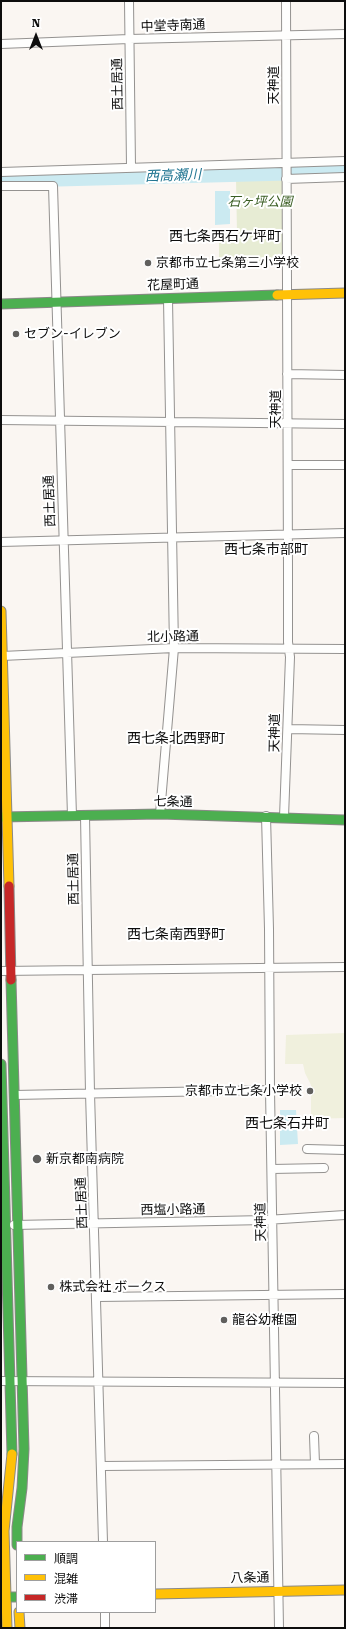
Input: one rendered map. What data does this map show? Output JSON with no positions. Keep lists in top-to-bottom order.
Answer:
{
  "streets": {
    "main road": ["花屋町通", "七条通", "八条通"],
    "street": [
      "中堂寺南通",
      "西土居通",
      "天神道",
      "北小路通",
      "西塩小路通"
    ]
  },
  "crossings": [
    ["中堂寺南通", "西土居通"],
    ["中堂寺南通", "天神道"],
    ["西土居通", "花屋町通"],
    ["西土居通", "北小路通"],
    ["西土居通", "七条通"],
    ["西土居通", "西塩小路通"],
    ["天神道", "花屋町通"],
    ["天神道", "北小路通"],
    ["天神道", "七条通"],
    ["天神道", "西塩小路通"],
    ["天神道", "八条通"]
  ],
  "districts": [
    "西七条西石ケ坪町",
    "西七条市部町",
    "西七条北西野町",
    "西七条南西野町",
    "西七条石井町"
  ],
  "water": ["西高瀬川"],
  "parks": ["石ヶ坪公園"],
  "places": [
    "京都市立七条第三小学校",
    "セブン-イレブン",
    "京都市立七条小学校",
    "新京都南病院",
    "株式会社 ボークス",
    "龍谷幼稚園"
  ],
  "legend": ["順調", "混雑", "渋滞"],
  "north": "top"
}
